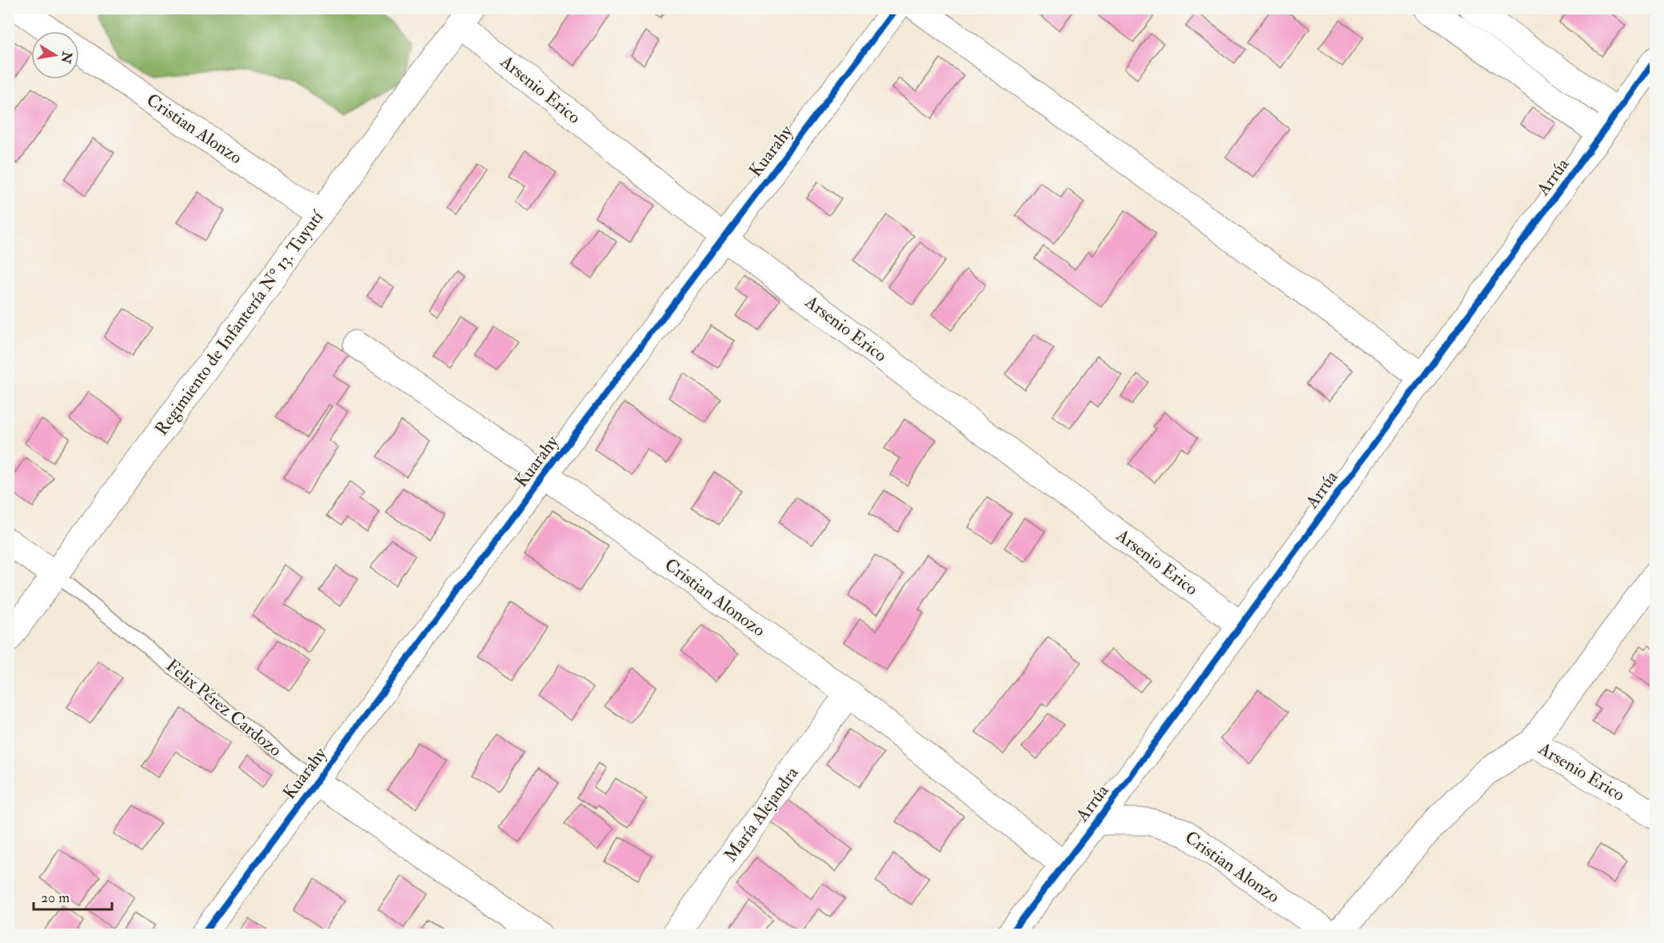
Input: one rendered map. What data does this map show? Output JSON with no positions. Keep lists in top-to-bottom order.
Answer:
{
  "streets": {
    "street": [
      "Arsenio Erico",
      "Cristian Alonzo",
      "Kuarahy",
      "Arrúa",
      "Regimiento de Infantería N° 13. Tuyutí",
      "Cristian Alonozo",
      "Felix Pérez Cardozo",
      "María Alejandra"
    ]
  },
  "crossings": [
    ["Arsenio Erico", "Kuarahy"],
    ["Arsenio Erico", "Arrúa"],
    ["Arsenio Erico", "Regimiento de Infantería N° 13. Tuyutí"],
    ["Cristian Alonzo", "Arrúa"],
    ["Cristian Alonzo", "Regimiento de Infantería N° 13. Tuyutí"],
    ["Kuarahy", "Cristian Alonozo"],
    ["Kuarahy", "Felix Pérez Cardozo"],
    ["Arrúa", "Cristian Alonozo"],
    ["Regimiento de Infantería N° 13. Tuyutí", "Felix Pérez Cardozo"],
    ["Cristian Alonozo", "María Alejandra"]
  ],
  "scale_bar": "20 m",
  "north": "right"
}
